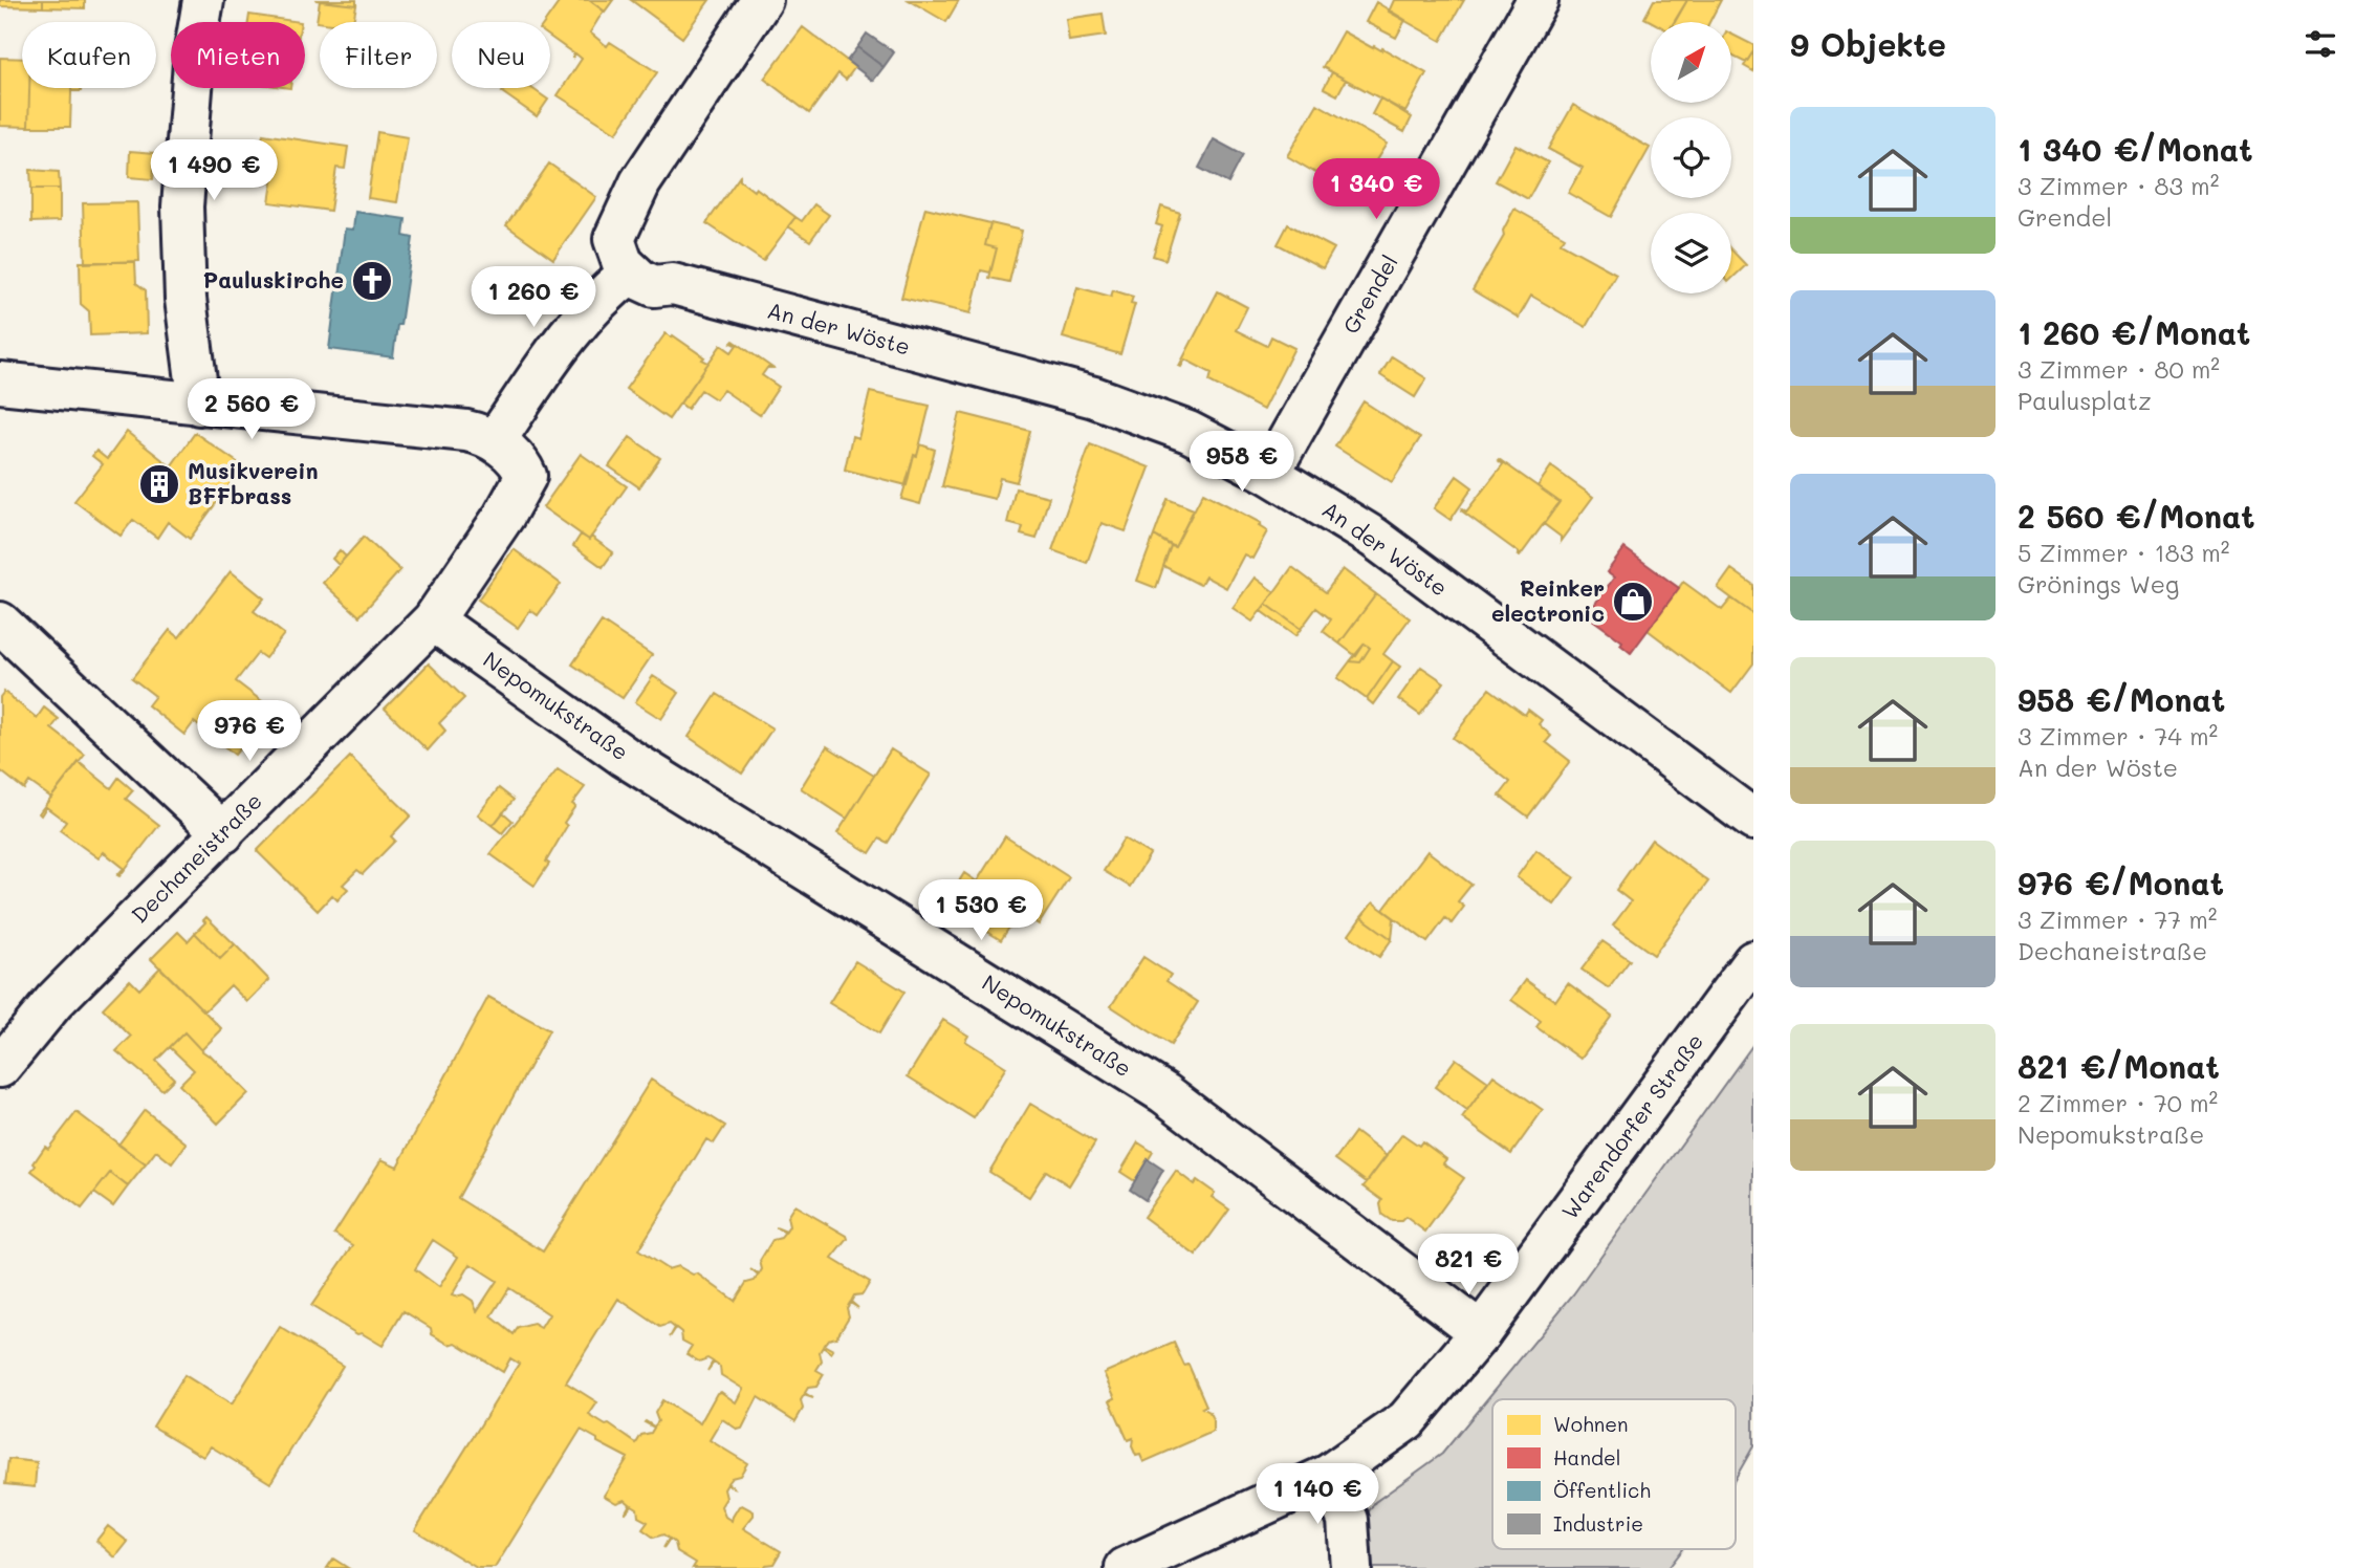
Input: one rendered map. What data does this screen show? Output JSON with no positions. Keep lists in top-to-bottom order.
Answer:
{
  "streets": {
    "street": [
      "Grendel",
      "An der Wöste",
      "Nepomukstraße",
      "Dechaneistraße",
      "Warendorfer Straße"
    ]
  },
  "crossings": [
    ["Grendel", "An der Wöste"],
    ["Nepomukstraße", "Dechaneistraße"],
    ["Nepomukstraße", "Warendorfer Straße"]
  ],
  "places": {
    "church": ["Pauluskirche"],
    "building": ["Musikverein BFFbrass"],
    "shop": ["Reinker electronic"]
  },
  "legend": [
    "Wohnen",
    "Handel",
    "Öffentlich",
    "Industrie"
  ],
  "north": "top right",
  "page": {
    "heading": "9 Objekte",
    "chip": [
      "Kaufen",
      "Mieten",
      "Filter",
      "Neu"
    ],
    "list": [
      {
        "name": "1 340 €/Monat",
        "note": "3 Zimmer · 83 m² · Grendel"
      },
      {
        "name": "1 260 €/Monat",
        "note": "3 Zimmer · 80 m² · Paulusplatz"
      },
      {
        "name": "2 560 €/Monat",
        "note": "5 Zimmer · 183 m² · Grönings Weg"
      },
      {
        "name": "958 €/Monat",
        "note": "3 Zimmer · 74 m² · An der Wöste"
      },
      {
        "name": "976 €/Monat",
        "note": "3 Zimmer · 77 m² · Dechaneistraße"
      },
      {
        "name": "821 €/Monat",
        "note": "2 Zimmer · 70 m² · Nepomukstraße"
      }
    ],
    "price": [
      "1 490 €",
      "1 340 €",
      "1 260 €",
      "2 560 €",
      "958 €",
      "976 €",
      "1 530 €",
      "821 €",
      "1 140 €"
    ]
  }
}
